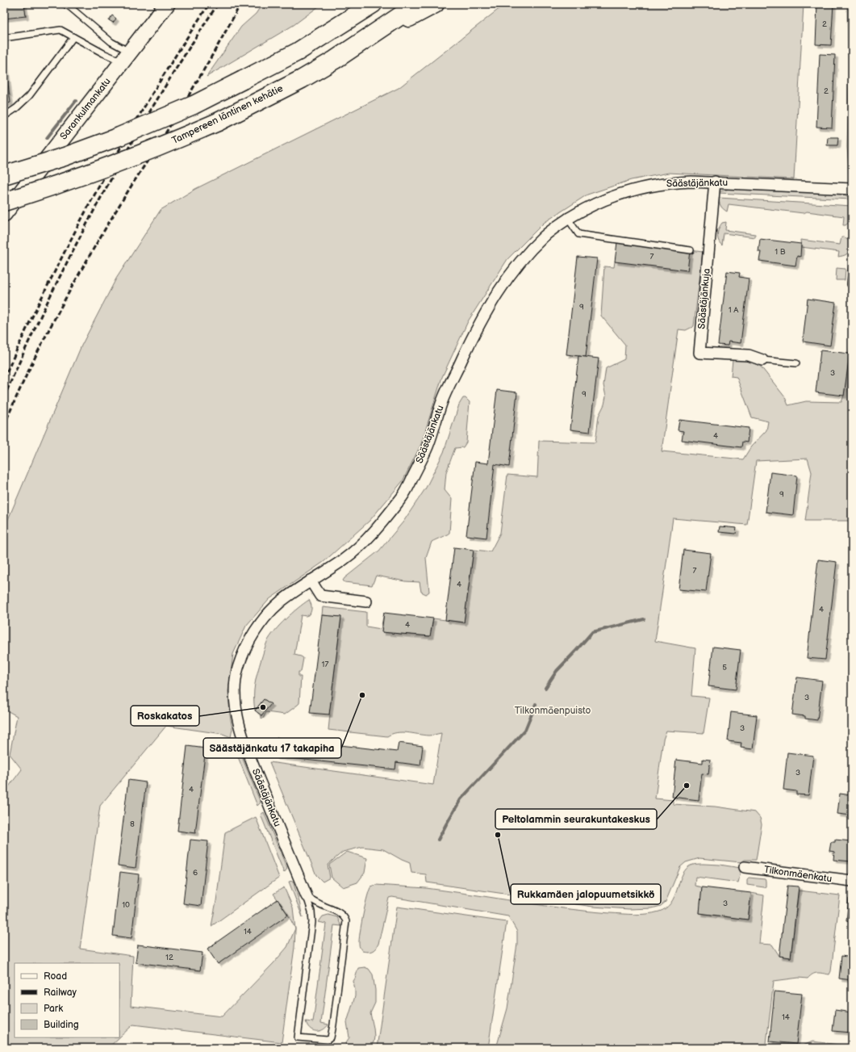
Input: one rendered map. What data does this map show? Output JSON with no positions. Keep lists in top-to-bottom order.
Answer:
{
  "streets": {
    "highway": ["Tampereen läntinen kehätie"],
    "main road": ["Sarankulmankatu"],
    "street": ["Säästäjänkatu", "Säästäjänkuja", "Tilkonmäenkatu"]
  },
  "crossings": [
    ["Säästäjänkatu", "Säästäjänkuja"]
  ],
  "parks": ["Tilkonmäenpuisto"],
  "places": [
    "Säästäjänkatu 17 takapiha",
    "Roskakatos",
    "Peltolammin seurakuntakeskus",
    "Rukkamäen jalopuumetsikkö"
  ],
  "house_numbers": [
    "2",
    "2",
    "1 B",
    "7",
    "9",
    "1 A",
    "3",
    "9",
    "4",
    "9",
    "7",
    "4",
    "4",
    "4",
    "17",
    "5",
    "3",
    "3",
    "3",
    "4",
    "8",
    "6",
    "3",
    "10",
    "14",
    "12",
    "14"
  ],
  "legend": [
    "Road",
    "Railway",
    "Park",
    "Building"
  ]
}
